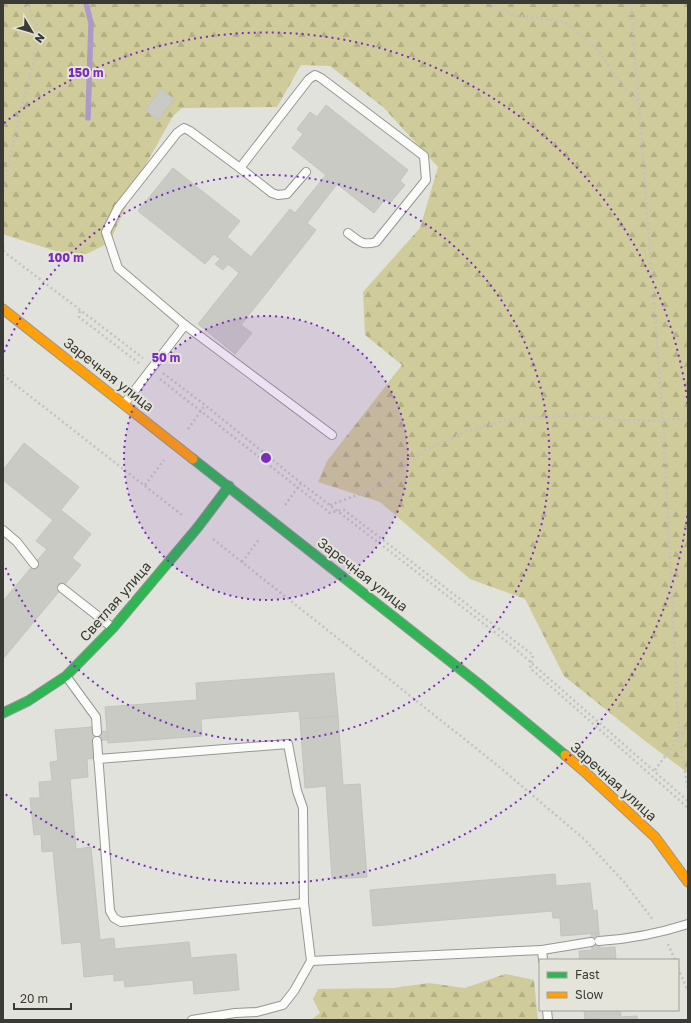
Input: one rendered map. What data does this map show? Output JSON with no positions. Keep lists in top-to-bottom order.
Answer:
{
  "streets": {
    "street": ["Заречная улица", "Светлая улица"]
  },
  "crossings": [
    ["Заречная улица", "Светлая улица"]
  ],
  "legend": ["Fast", "Slow"],
  "scale_bar": "20 m",
  "north": "bottom right",
  "rings": ["150 m", "100 m", "50 m"]
}
